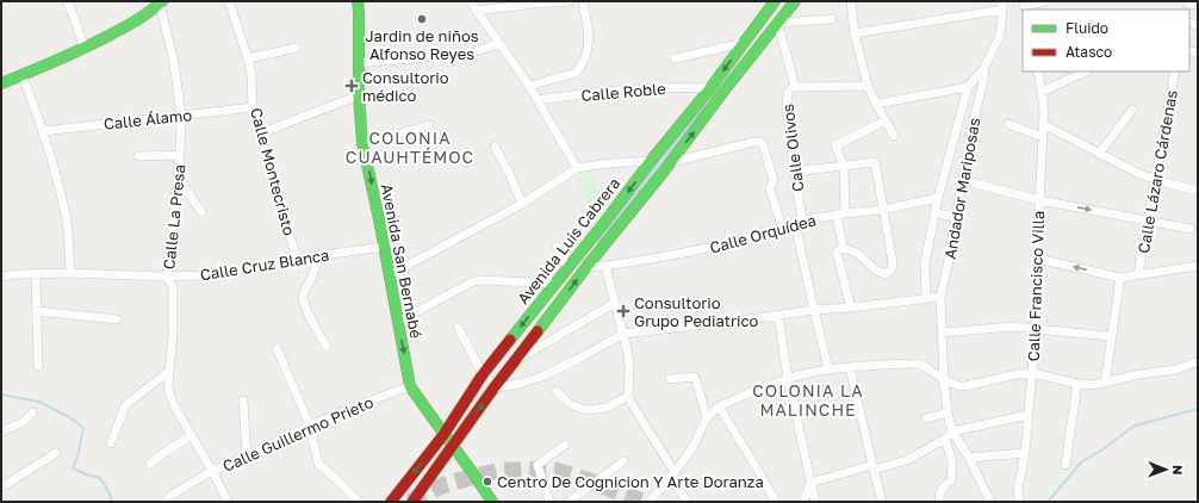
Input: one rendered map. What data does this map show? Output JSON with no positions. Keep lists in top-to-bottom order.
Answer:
{
  "streets": {
    "street": [
      "Calle Roble",
      "Calle Álamo",
      "Calle Olivos",
      "Calle Montecristo",
      "Calle Lázaro Cárdenas",
      "Andador Mariposas",
      "Calle La Presa",
      "Calle Orquídea",
      "Avenida Luis Cabrera",
      "Avenida San Bernabé",
      "Calle Cruz Blanca",
      "Calle Francisco Villa",
      "Calle Guillermo Prieto"
    ]
  },
  "crossings": [
    ["Calle Roble", "Avenida Luis Cabrera"],
    ["Calle Álamo", "Calle Montecristo"],
    ["Calle Álamo", "Calle La Presa"],
    ["Calle Olivos", "Calle Orquídea"],
    ["Calle Olivos", "Avenida Luis Cabrera"],
    ["Calle Montecristo", "Calle Cruz Blanca"],
    ["Andador Mariposas", "Calle Orquídea"],
    ["Calle La Presa", "Calle Cruz Blanca"],
    ["Calle La Presa", "Calle Guillermo Prieto"],
    ["Calle Orquídea", "Avenida Luis Cabrera"],
    ["Avenida Luis Cabrera", "Avenida San Bernabé"],
    ["Avenida San Bernabé", "Calle Cruz Blanca"],
    ["Avenida San Bernabé", "Calle Guillermo Prieto"]
  ],
  "districts": ["COLONIA CUAUHTÉMOC", "COLONIA LA MALINCHE"],
  "places": {
    "other": ["Jardin de niños Alfonso Reyes", "Centro De Cognicion Y Arte Doranza"],
    "health": ["Consultorio médico", "Consultorio Grupo Pediatrico"]
  },
  "legend": ["Fluido", "Atasco"],
  "north": "right"
}
